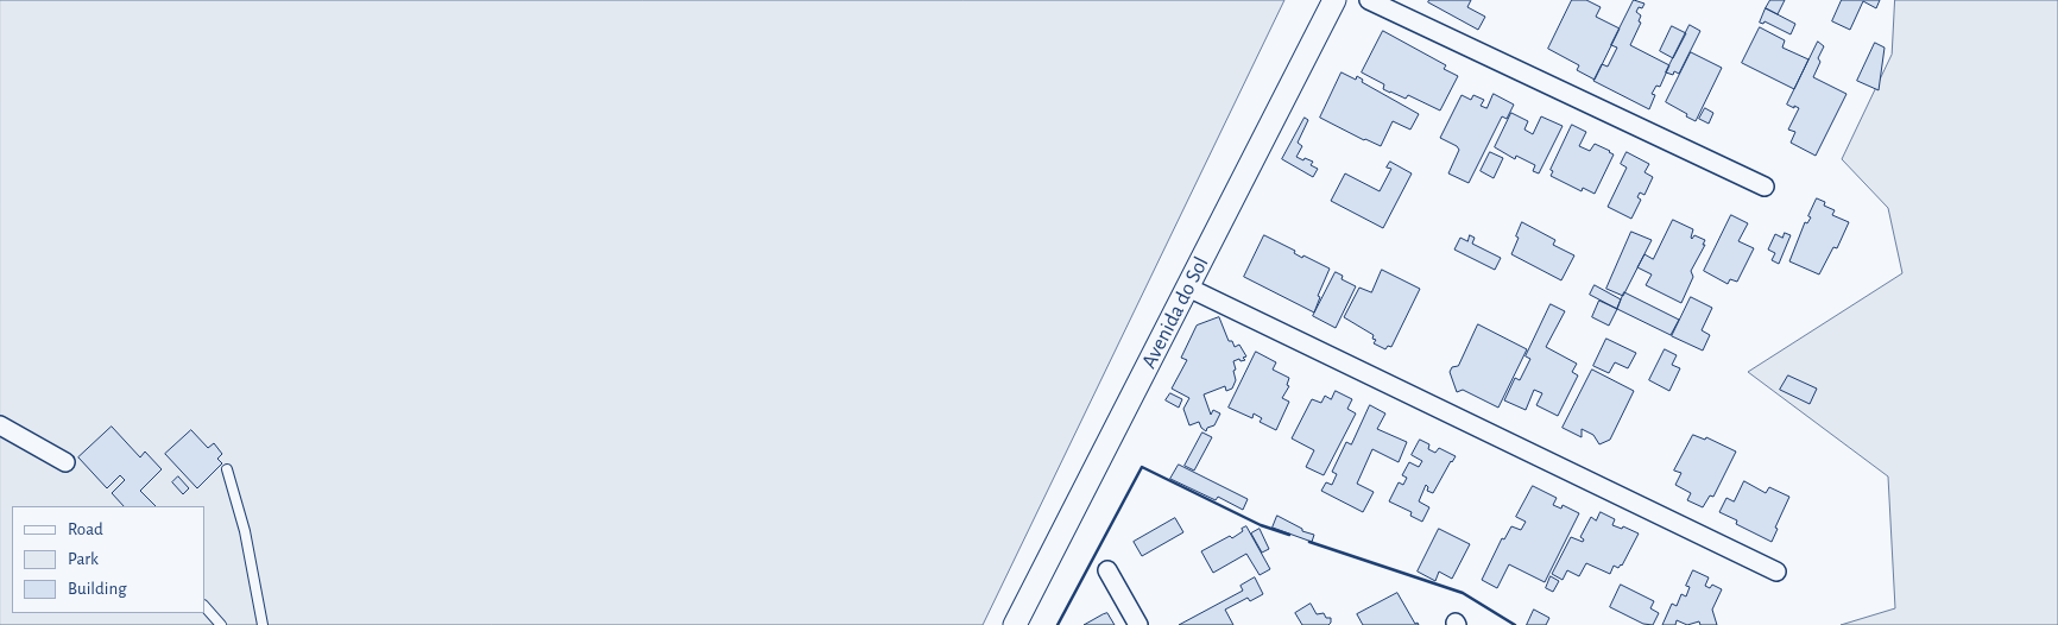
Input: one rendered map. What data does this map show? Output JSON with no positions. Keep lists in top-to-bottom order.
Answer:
{
  "streets": {
    "street": ["Avenida do Sol"]
  },
  "legend": ["Road", "Park", "Building"]
}
